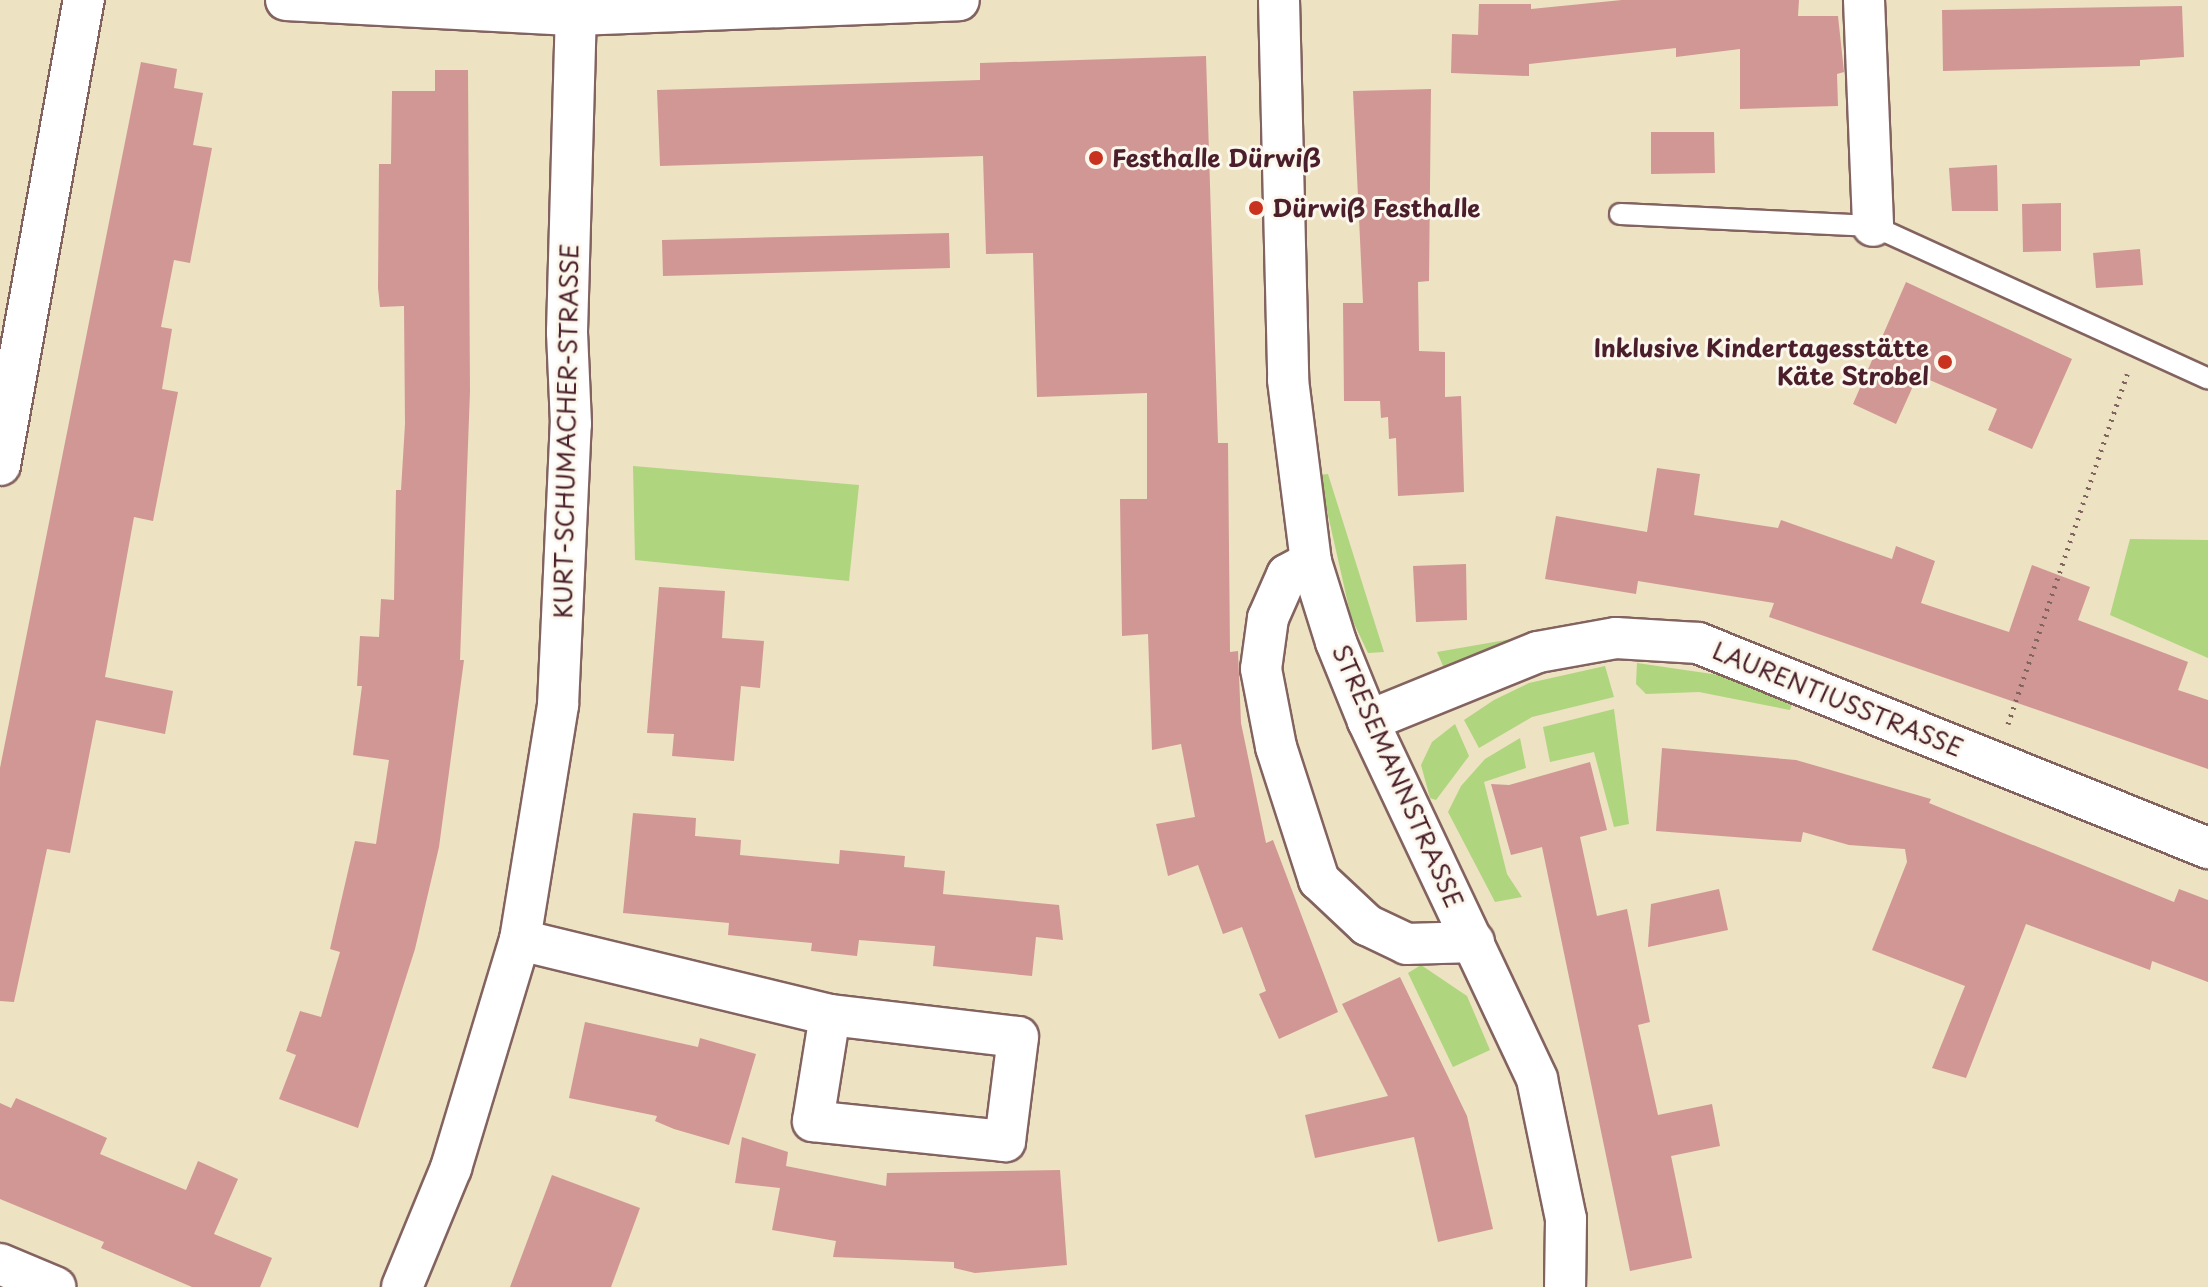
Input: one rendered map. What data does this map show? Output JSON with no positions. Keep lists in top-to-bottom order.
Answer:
{
  "streets": {
    "street": ["KURT-SCHUMACHER-STRASSE", "LAURENTIUSSTRASSE", "STRESEMANNSTRASSE"]
  },
  "crossings": [
    ["LAURENTIUSSTRASSE", "STRESEMANNSTRASSE"]
  ],
  "places": ["Festhalle Dürwiß", "Dürwiß Festhalle", "Inklusive Kindertagesstätte Käte Strobel"]
}
